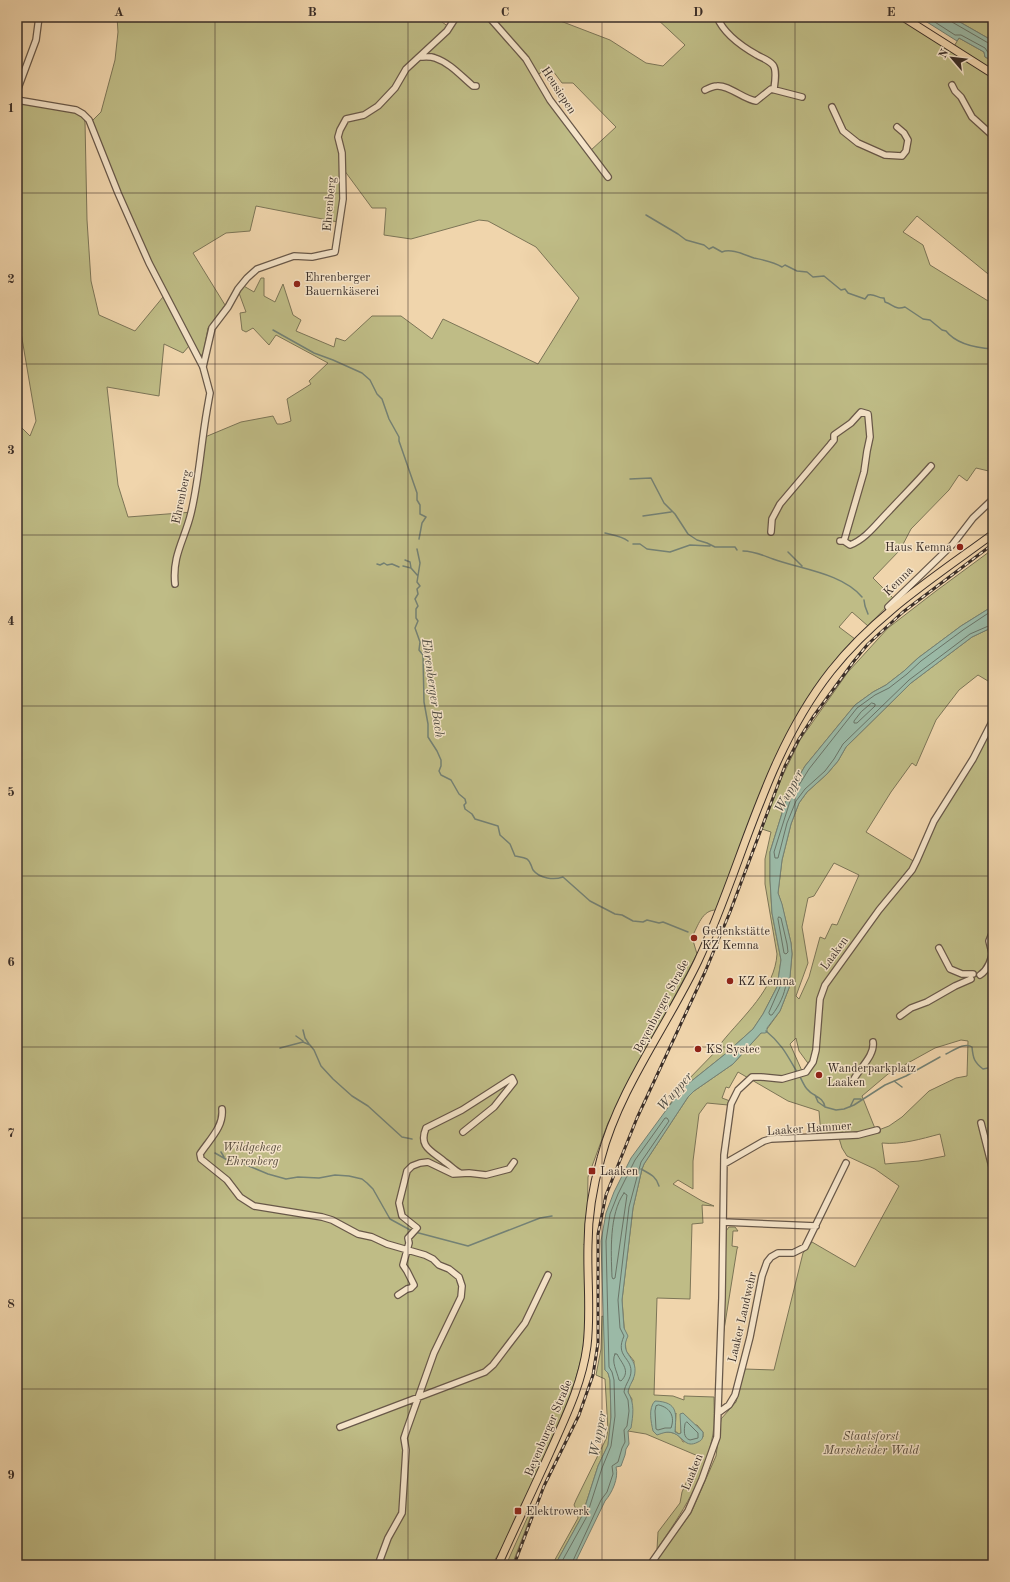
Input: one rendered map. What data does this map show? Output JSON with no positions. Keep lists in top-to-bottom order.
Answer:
{
  "streets": {
    "main road": ["Beyenburger Straße"],
    "street": [
      "Heusiepen",
      "Ehrenberg",
      "Kemna",
      "Laaken",
      "Laaker Hammer",
      "Laaker Landwehr"
    ]
  },
  "crossings": [
    ["Kemna", "Beyenburger Straße"],
    ["Laaken", "Laaker Hammer"],
    ["Laaken", "Laaker Landwehr"]
  ],
  "water": ["Ehrenberger Bach", "Wupper"],
  "parks": ["Wildgehege Ehrenberg", "Staatsforst Marscheider Wald"],
  "places": {
    "other": [
      "Ehrenberger Bauernkäserei",
      "Haus Kemna",
      "Gedenkstätte KZ Kemna",
      "KZ Kemna",
      "KS Systec",
      "Wanderparkplatz Laaken"
    ],
    "transit": ["Laaken", "Elektrowerk"]
  },
  "north": "top left",
  "grid": {
    "columns": [
      "A",
      "B",
      "C",
      "D",
      "E"
    ],
    "rows": [
      "1",
      "2",
      "3",
      "4",
      "5",
      "6",
      "7",
      "8",
      "9"
    ]
  }
}
